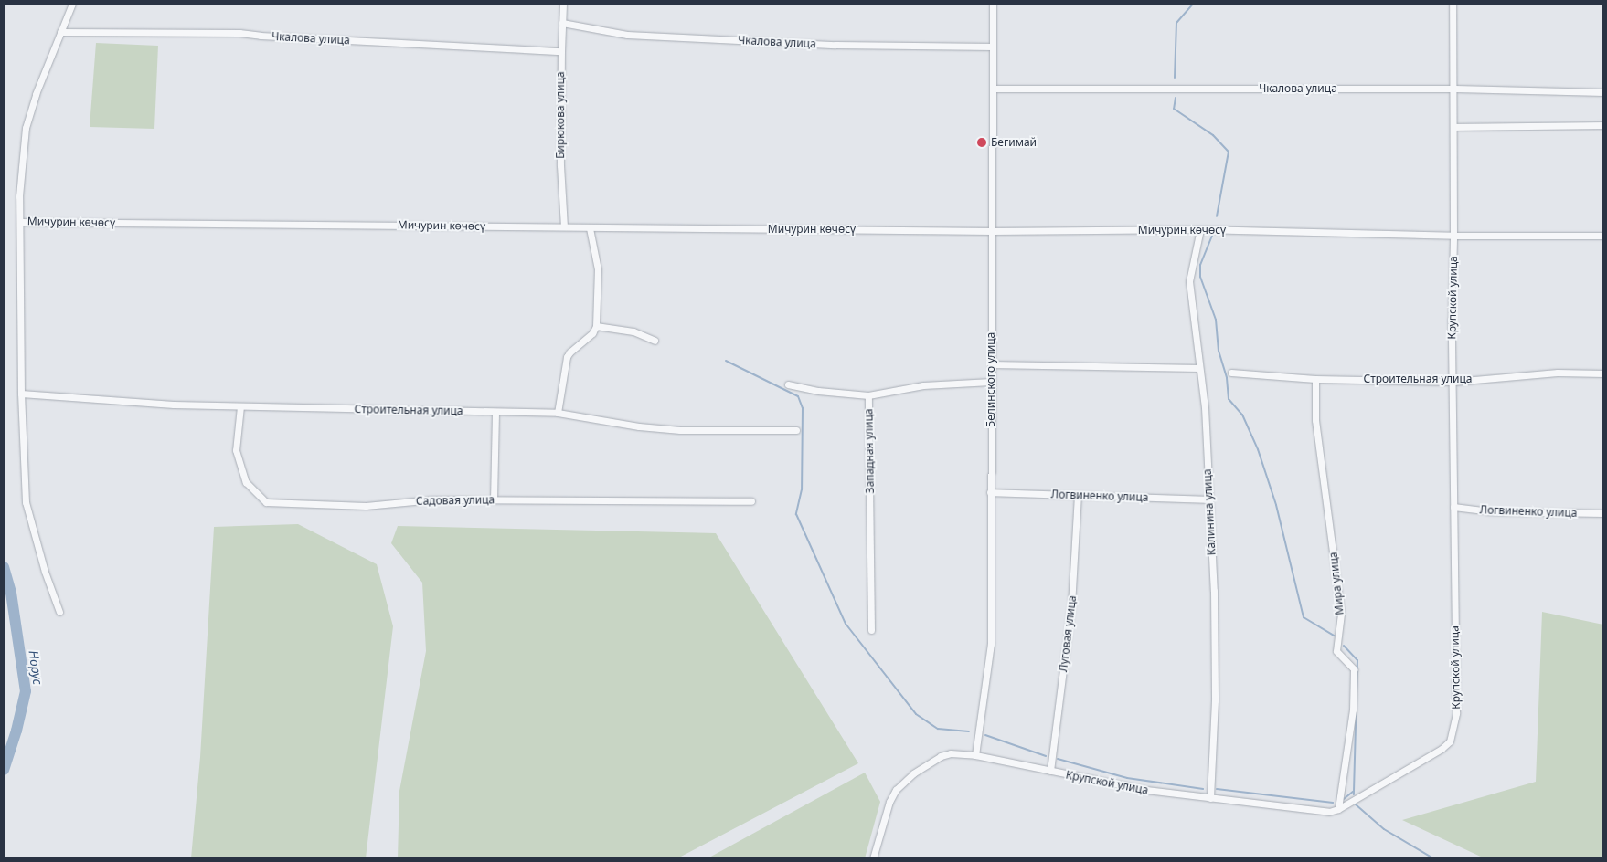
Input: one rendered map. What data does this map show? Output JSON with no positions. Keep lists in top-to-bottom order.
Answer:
{
  "streets": {
    "street": [
      "Чкалова улица",
      "Бирюкова улица",
      "Мичурин көчөсү",
      "Крупской улица",
      "Строительная улица",
      "Белинского улица",
      "Западная улица",
      "Логвиненко улица",
      "Садовая улица",
      "Калинина улица",
      "Мира улица",
      "Луговая улица"
    ]
  },
  "crossings": [
    ["Чкалова улица", "Бирюкова улица"],
    ["Чкалова улица", "Крупской улица"],
    ["Чкалова улица", "Белинского улица"],
    ["Бирюкова улица", "Мичурин көчөсү"],
    ["Мичурин көчөсү", "Крупской улица"],
    ["Мичурин көчөсү", "Белинского улица"],
    ["Мичурин көчөсү", "Калинина улица"],
    ["Крупской улица", "Строительная улица"],
    ["Крупской улица", "Белинского улица"],
    ["Крупской улица", "Логвиненко улица"],
    ["Крупской улица", "Калинина улица"],
    ["Крупской улица", "Мира улица"],
    ["Крупской улица", "Луговая улица"],
    ["Строительная улица", "Садовая улица"],
    ["Строительная улица", "Мира улица"],
    ["Белинского улица", "Западная улица"],
    ["Белинского улица", "Логвиненко улица"],
    ["Логвиненко улица", "Калинина улица"],
    ["Логвиненко улица", "Луговая улица"]
  ],
  "water": ["Норус"],
  "places": ["Бегимай"]
}
